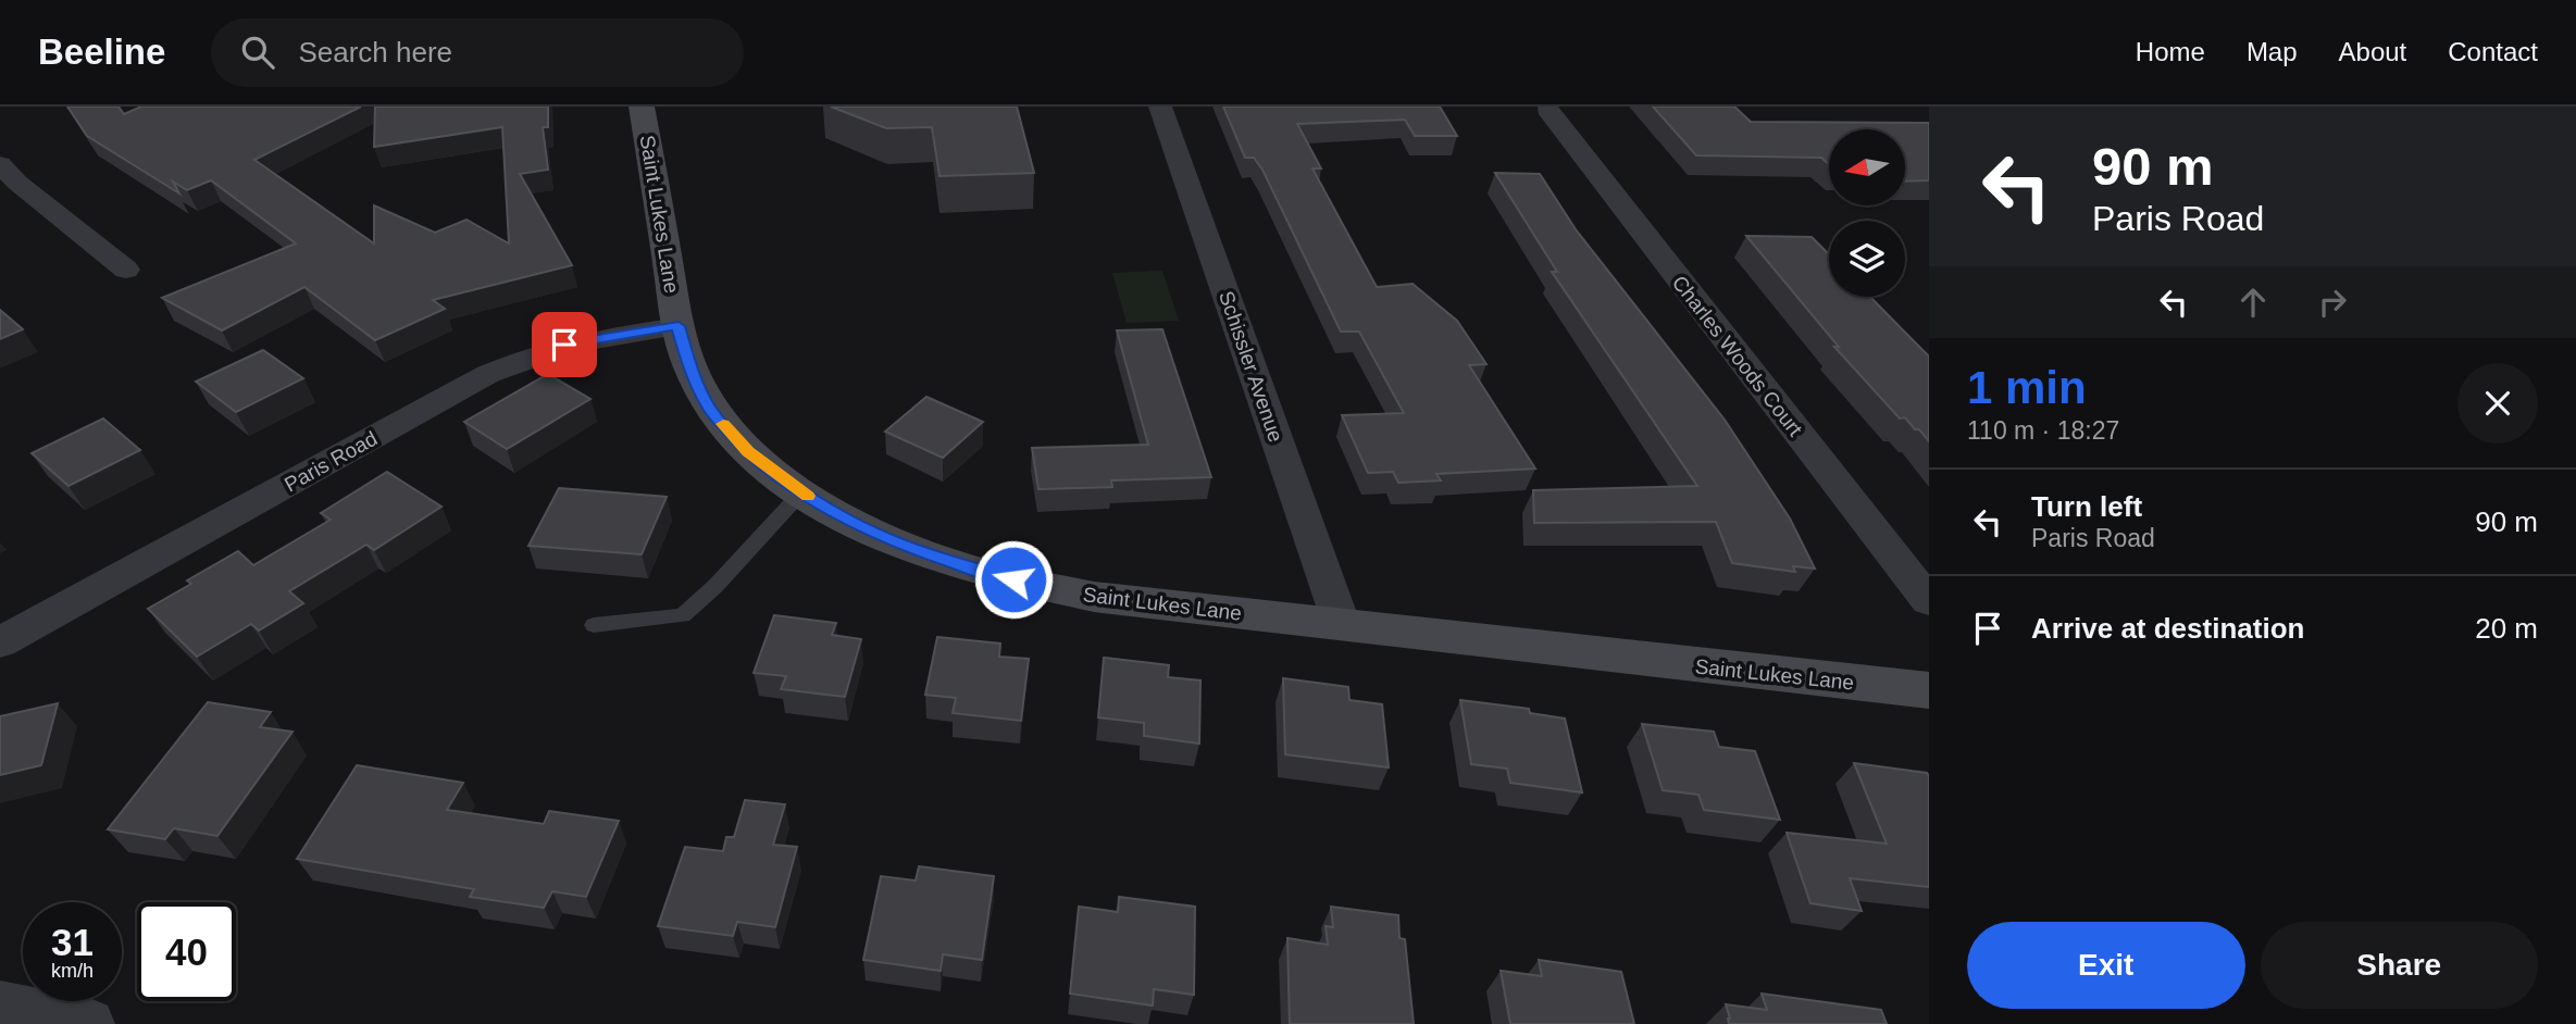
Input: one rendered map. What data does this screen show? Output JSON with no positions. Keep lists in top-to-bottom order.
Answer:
{
  "streets": {
    "street": [
      "Saint Lukes Lane",
      "Charles Woods Court",
      "Schissler Avenue",
      "Paris Road"
    ]
  },
  "crossings": [
    ["Saint Lukes Lane", "Schissler Avenue"],
    ["Saint Lukes Lane", "Paris Road"]
  ],
  "north": "left",
  "page": {
    "header": "Beeline",
    "search": "Search here",
    "nav": [
      "Home",
      "Map",
      "About",
      "Contact"
    ],
    "turn": ["90 m", "Paris Road"],
    "heading": ["1 min", "110 m · 18:27"],
    "list": [
      {
        "name": "Turn left",
        "note": "Paris Road",
        "value": "90 m"
      },
      {
        "name": "Arrive at destination",
        "value": "20 m"
      }
    ],
    "speed": "31 km/h",
    "limit": "40",
    "buttons": ["Exit", "Share"]
  }
}
